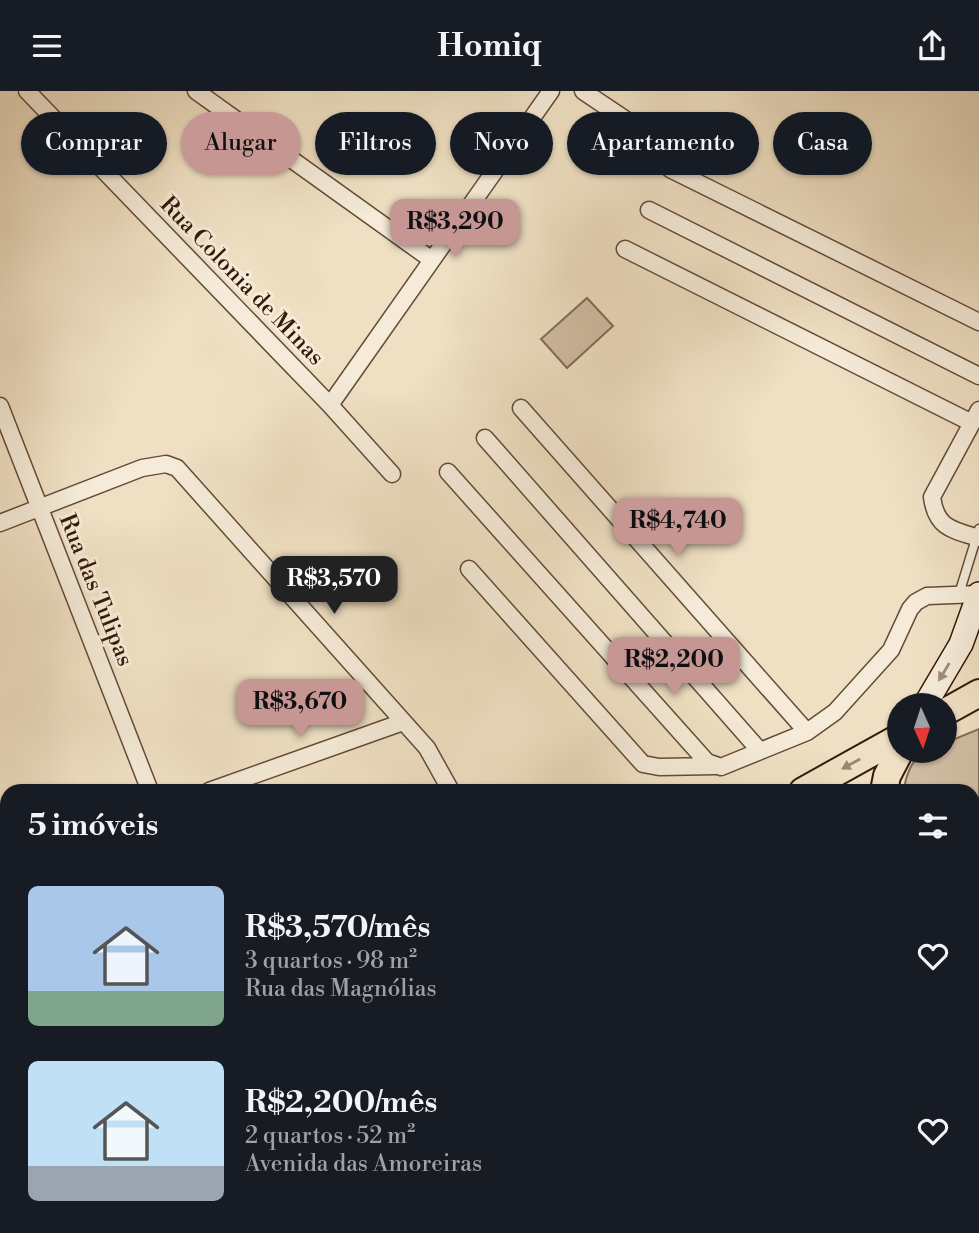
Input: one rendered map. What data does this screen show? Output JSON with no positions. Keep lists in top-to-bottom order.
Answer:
{
  "streets": {
    "street": ["Rua Colonia de Minas", "Rua das Tulipas"]
  },
  "north": "bottom",
  "page": {
    "header": "Homiq",
    "chip": [
      "Comprar",
      "Alugar",
      "Filtros",
      "Novo",
      "Apartamento",
      "Casa"
    ],
    "price": [
      "R$3,290",
      "R$4,740",
      "R$3,570",
      "R$2,200",
      "R$3,670"
    ],
    "heading": "5 imóveis",
    "list": [
      {
        "name": "R$3,570/mês",
        "note": "3 quartos · 98 m² · Rua das Magnólias"
      },
      {
        "name": "R$2,200/mês",
        "note": "2 quartos · 52 m² · Avenida das Amoreiras"
      }
    ]
  }
}
